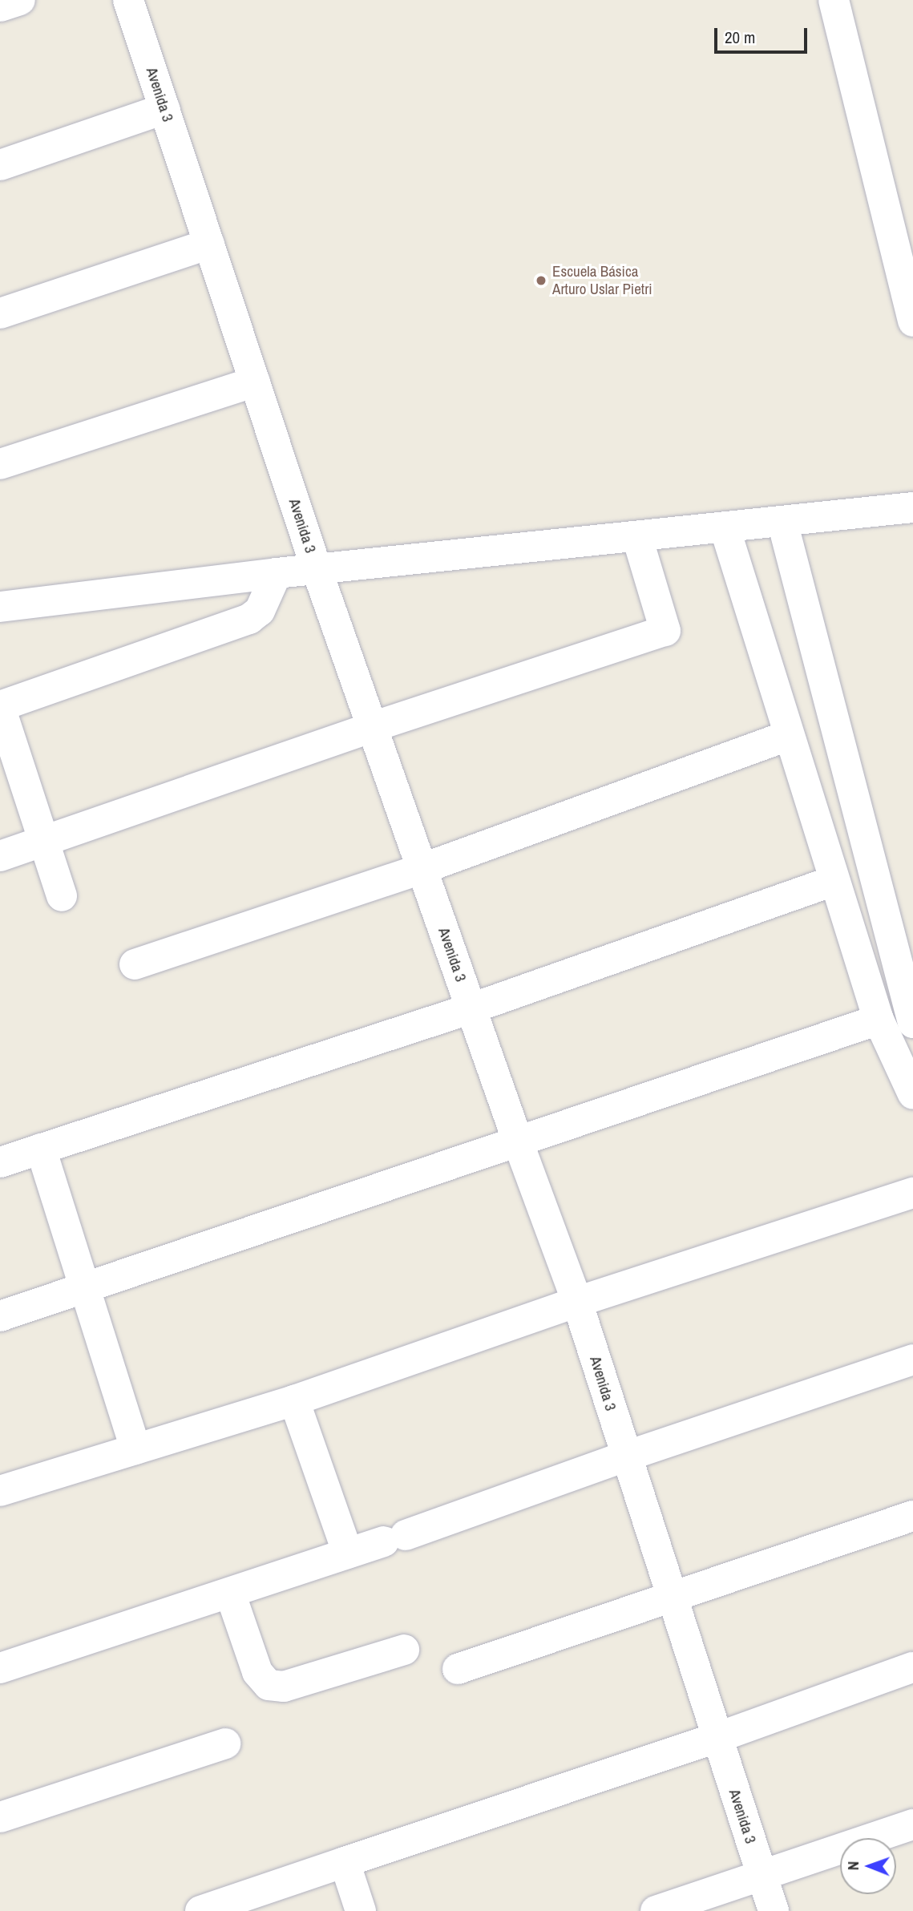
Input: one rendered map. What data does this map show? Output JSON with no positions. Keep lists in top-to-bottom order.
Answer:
{
  "streets": {
    "street": ["Avenida 3"]
  },
  "places": ["Escuela Básica Arturo Uslar Pietri"],
  "scale_bar": "20 m",
  "north": "left"
}
